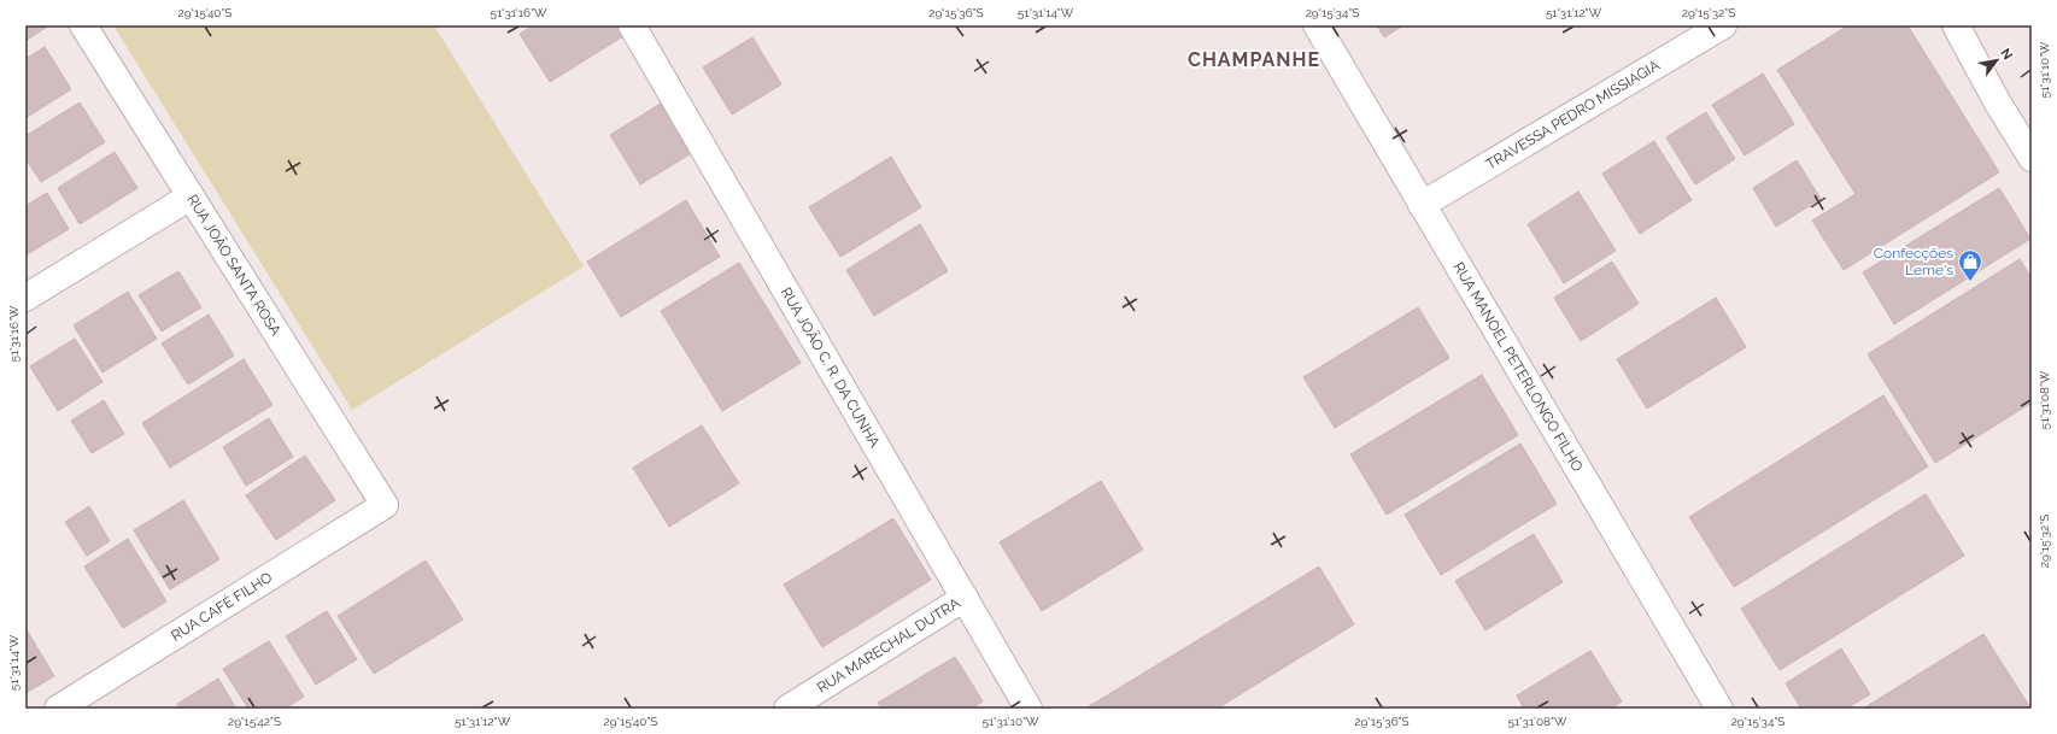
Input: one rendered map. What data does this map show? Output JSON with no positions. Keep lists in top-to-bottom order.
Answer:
{
  "streets": {
    "street": [
      "TRAVESSA PEDRO MISSIAGIA",
      "RUA JOÃO SANTA ROSA",
      "RUA JOÃO C. R. DA CUNHA",
      "RUA MANOEL PETERLONGO FILHO",
      "RUA CAFÉ FILHO",
      "RUA MARECHAL DUTRA"
    ]
  },
  "crossings": [
    ["TRAVESSA PEDRO MISSIAGIA", "RUA MANOEL PETERLONGO FILHO"],
    ["RUA JOÃO SANTA ROSA", "RUA CAFÉ FILHO"],
    ["RUA JOÃO C. R. DA CUNHA", "RUA MARECHAL DUTRA"]
  ],
  "districts": ["CHAMPANHE"],
  "places": {
    "shop": ["Confecções Leme's"]
  },
  "north": "top right",
  "coordinates": [
    "29°15'40\"S",
    "51°31'16\"W",
    "29°15'36\"S",
    "51°31'14\"W",
    "29°15'34\"S",
    "51°31'12\"W",
    "29°15'32\"S",
    "51°31'10\"W",
    "51°31'08\"W",
    "29°15'42\"S"
  ]
}
